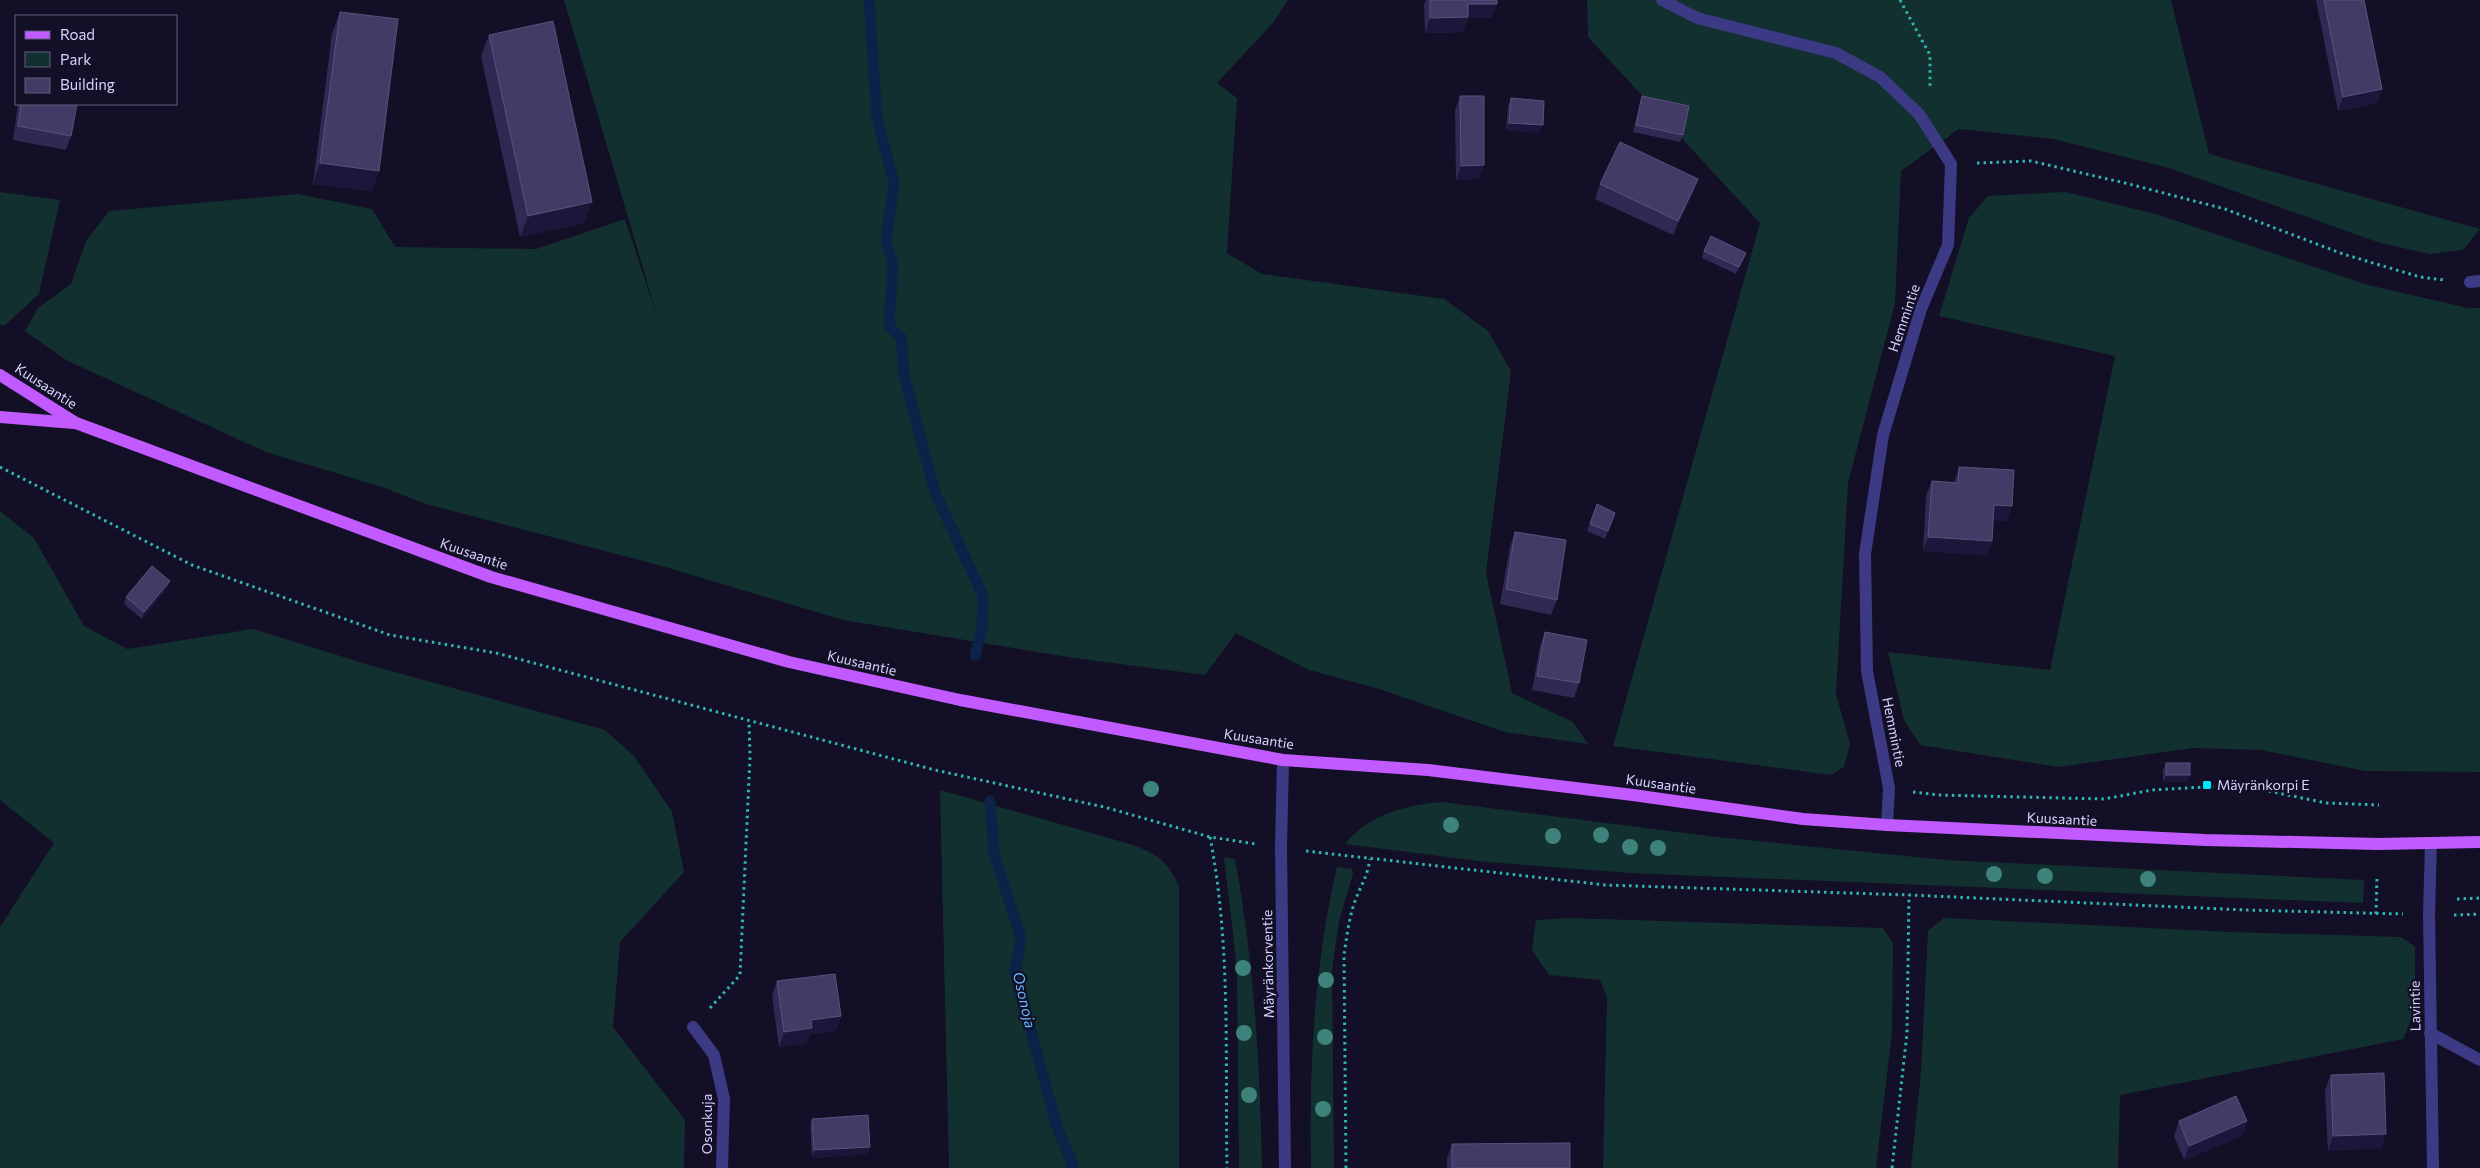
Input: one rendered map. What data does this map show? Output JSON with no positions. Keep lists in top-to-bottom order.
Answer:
{
  "streets": {
    "main road": ["Kuusaantie"],
    "street": [
      "Hemmintie",
      "Mäyränkorventie",
      "Lavintie",
      "Osonkuja"
    ]
  },
  "crossings": [
    ["Hemmintie", "Kuusaantie"],
    ["Kuusaantie", "Mäyränkorventie"],
    ["Kuusaantie", "Lavintie"]
  ],
  "water": ["Osonoja"],
  "places": {
    "transit": ["Mäyränkorpi E"]
  },
  "legend": ["Road", "Park", "Building"]
}
